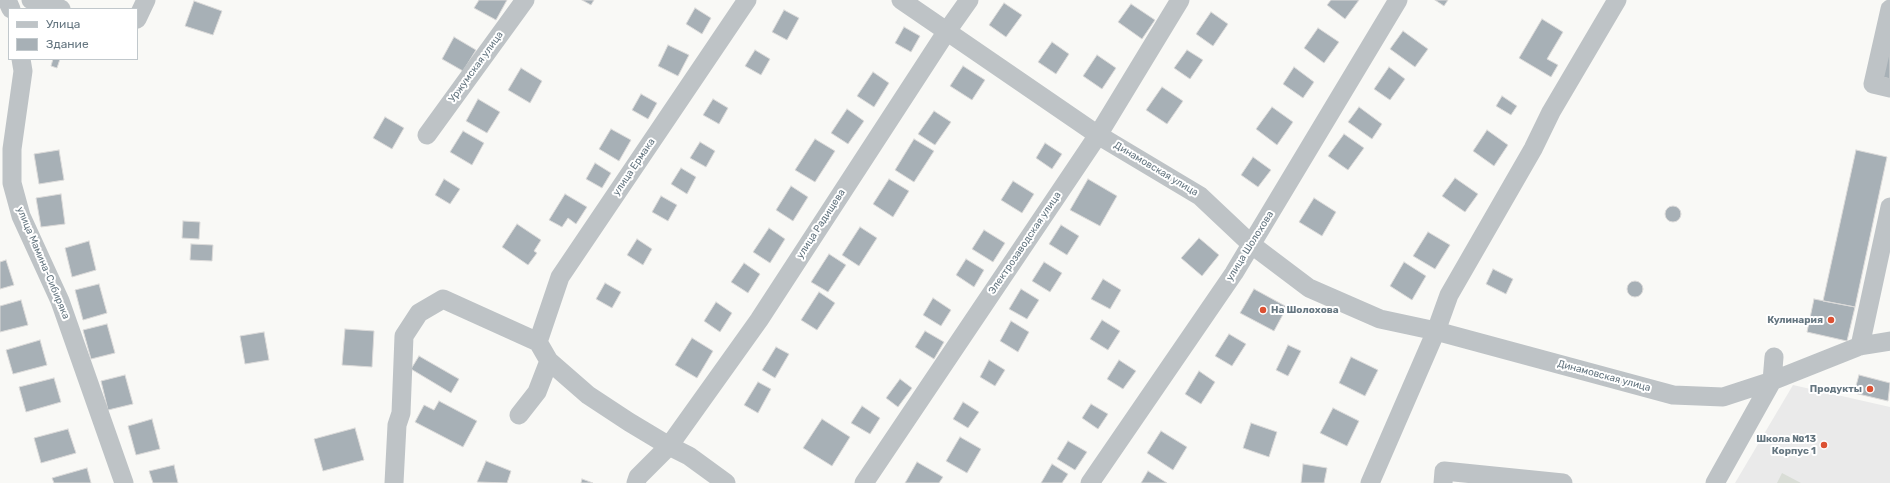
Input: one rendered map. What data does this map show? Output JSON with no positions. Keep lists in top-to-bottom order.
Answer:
{
  "streets": {
    "street": [
      "Уржумская улица",
      "улица Ермака",
      "Динамовская улица",
      "улица Радищева",
      "Электрозаводская улица",
      "улица Шолохова",
      "улица Мамина-Сибиряка"
    ]
  },
  "crossings": [
    ["Динамовская улица", "улица Радищева"],
    ["Динамовская улица", "Электрозаводская улица"],
    ["Динамовская улица", "улица Шолохова"]
  ],
  "places": [
    "На Шолохова",
    "Кулинария",
    "Продукты",
    "Школа №13 Корпус 1"
  ],
  "legend": ["Улица", "Здание"]
}
